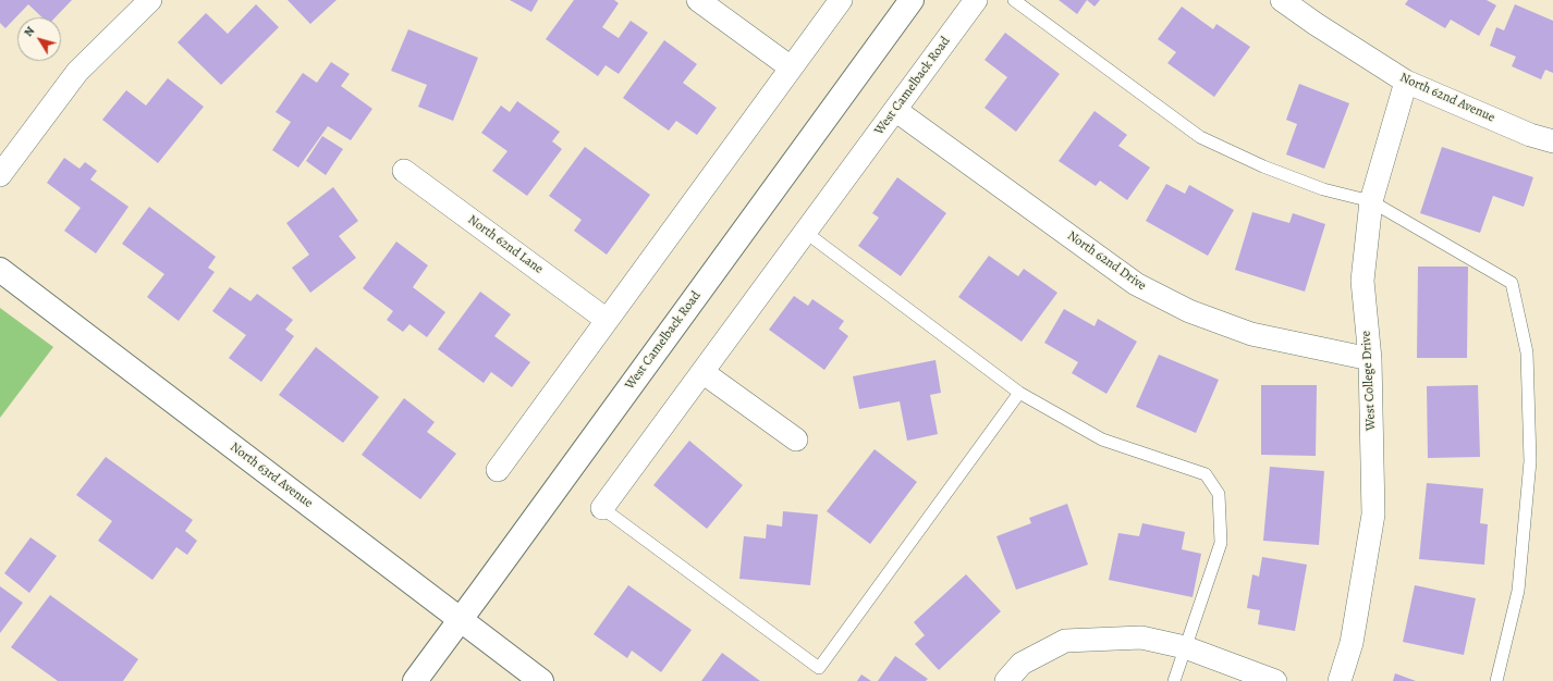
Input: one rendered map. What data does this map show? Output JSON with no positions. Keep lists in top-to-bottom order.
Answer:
{
  "streets": {
    "main road": ["West Camelback Road", "North 63rd Avenue"],
    "street": [
      "North 62nd Avenue",
      "North 62nd Lane",
      "North 62nd Drive",
      "West College Drive"
    ]
  },
  "crossings": [
    ["West Camelback Road", "North 62nd Drive"],
    ["West Camelback Road", "North 63rd Avenue"],
    ["North 62nd Avenue", "West College Drive"],
    ["North 62nd Drive", "West College Drive"]
  ],
  "north": "top left"
}
